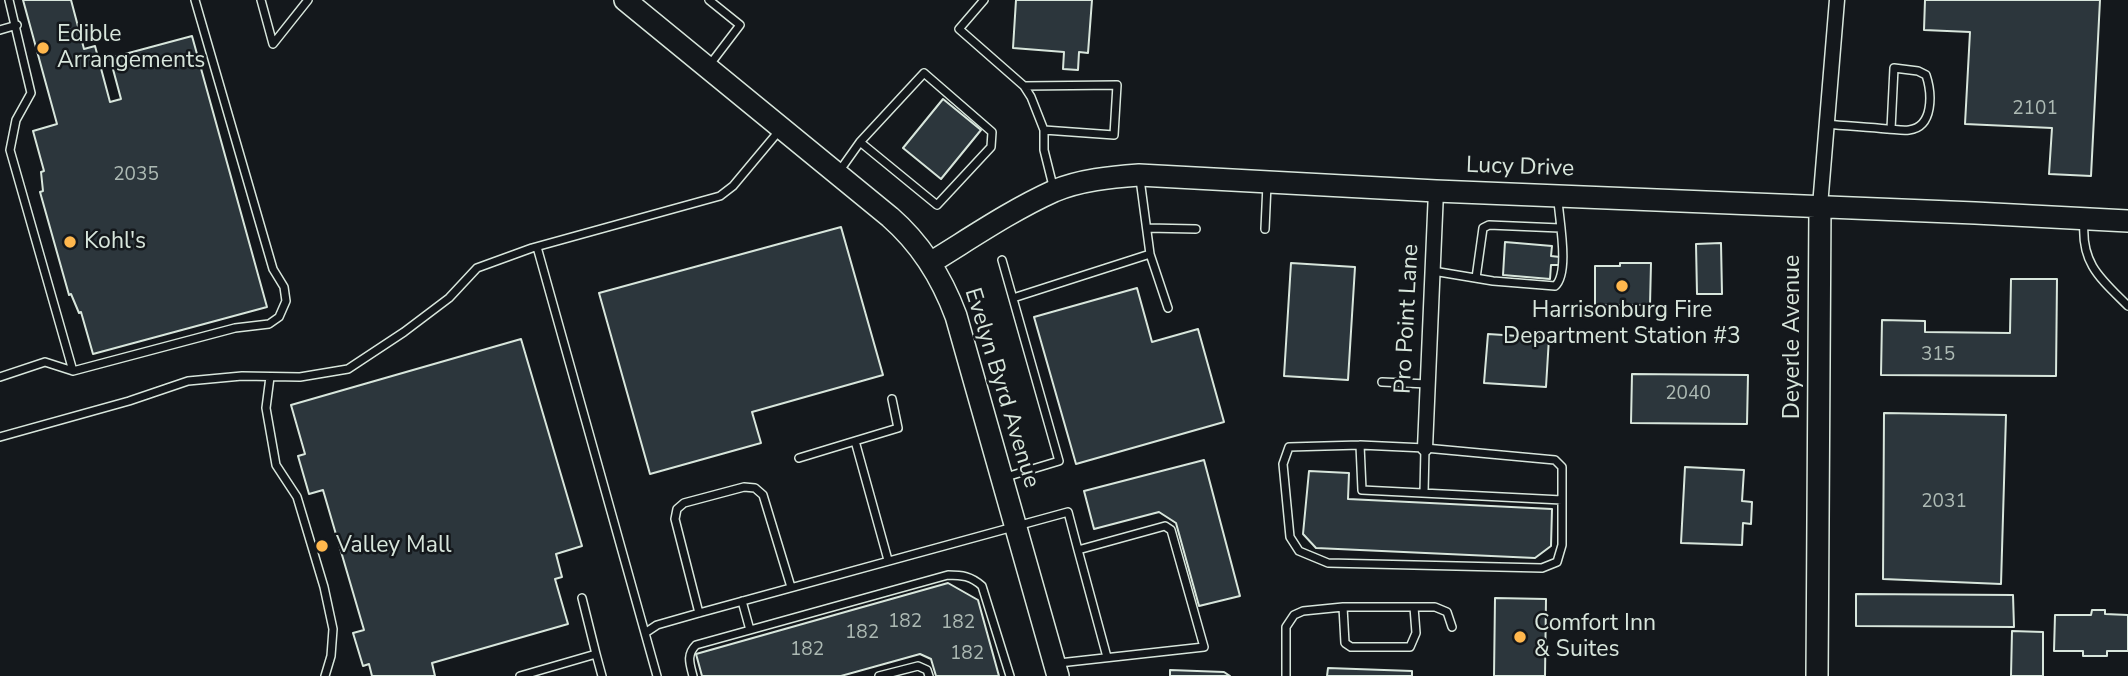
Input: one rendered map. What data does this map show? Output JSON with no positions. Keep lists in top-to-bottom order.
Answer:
{
  "streets": {
    "street": [
      "Lucy Drive",
      "Pro Point Lane",
      "Deyerle Avenue",
      "Evelyn Byrd Avenue"
    ]
  },
  "crossings": [
    ["Lucy Drive", "Pro Point Lane"],
    ["Lucy Drive", "Deyerle Avenue"],
    ["Lucy Drive", "Evelyn Byrd Avenue"]
  ],
  "places": [
    "Edible Arrangements",
    "Kohl's",
    "Harrisonburg Fire Department Station #3",
    "Valley Mall",
    "Comfort Inn & Suites"
  ],
  "house_numbers": [
    "2101",
    "2035",
    "315",
    "2040",
    "2031",
    "182",
    "182",
    "182",
    "182",
    "182"
  ]
}
